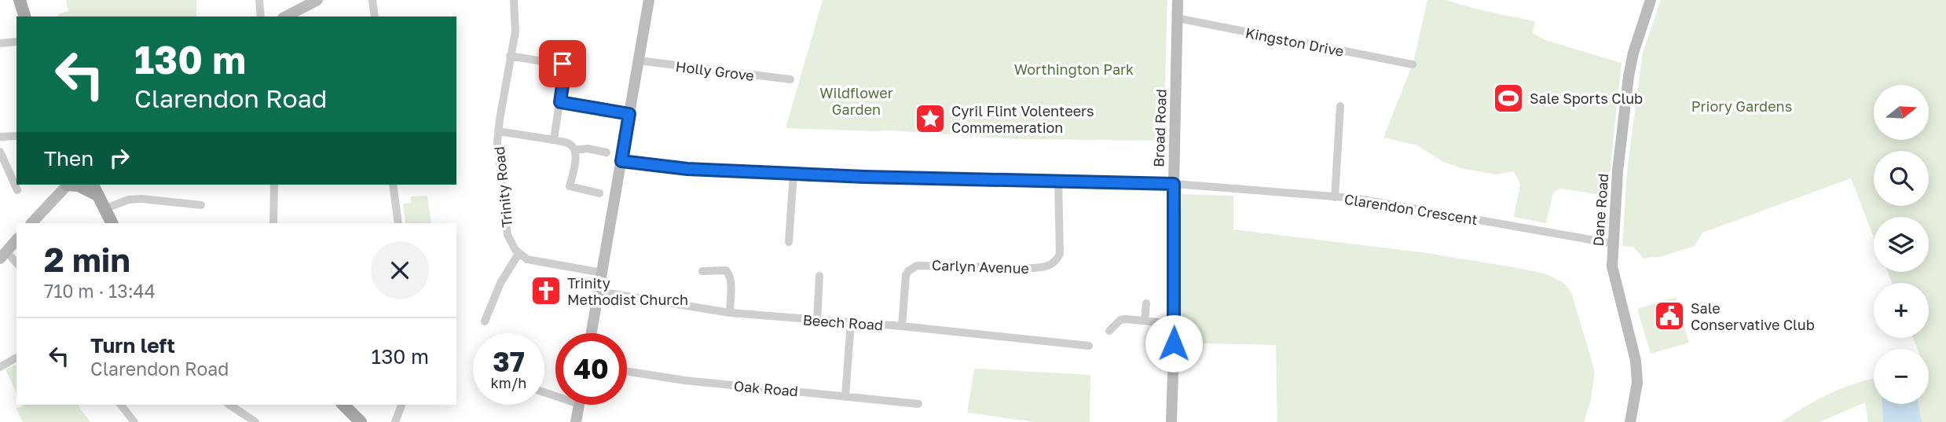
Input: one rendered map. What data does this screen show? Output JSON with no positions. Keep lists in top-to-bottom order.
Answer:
{
  "streets": {
    "main road": ["Broad Road", "Dane Road"],
    "street": [
      "Kingston Drive",
      "Holly Grove",
      "Trinity Road",
      "Clarendon Crescent",
      "Carlyn Avenue",
      "Beech Road",
      "Oak Road"
    ]
  },
  "crossings": [
    ["Kingston Drive", "Broad Road"],
    ["Broad Road", "Clarendon Crescent"],
    ["Clarendon Crescent", "Dane Road"],
    ["Clarendon Crescent", "Carlyn Avenue"],
    ["Carlyn Avenue", "Beech Road"]
  ],
  "parks": ["Worthington Park", "Wildflower Garden", "Priory Gardens"],
  "places": {
    "sports": ["Sale Sports Club"],
    "place": ["Cyril Flint Volenteers Commemeration"],
    "church": ["Trinity Methodist Church"],
    "public building": ["Sale Conservative Club"]
  },
  "north": "right",
  "page": {
    "turn": ["130 m", "Clarendon Road"],
    "map_buttons": ["+", "−"],
    "then": "Then",
    "heading": ["2 min", "710 m · 13:44"],
    "list": [
      {
        "name": "Turn left",
        "note": "Clarendon Road",
        "value": "130 m"
      }
    ],
    "speed": "37 km/h",
    "limit": "40"
  }
}
